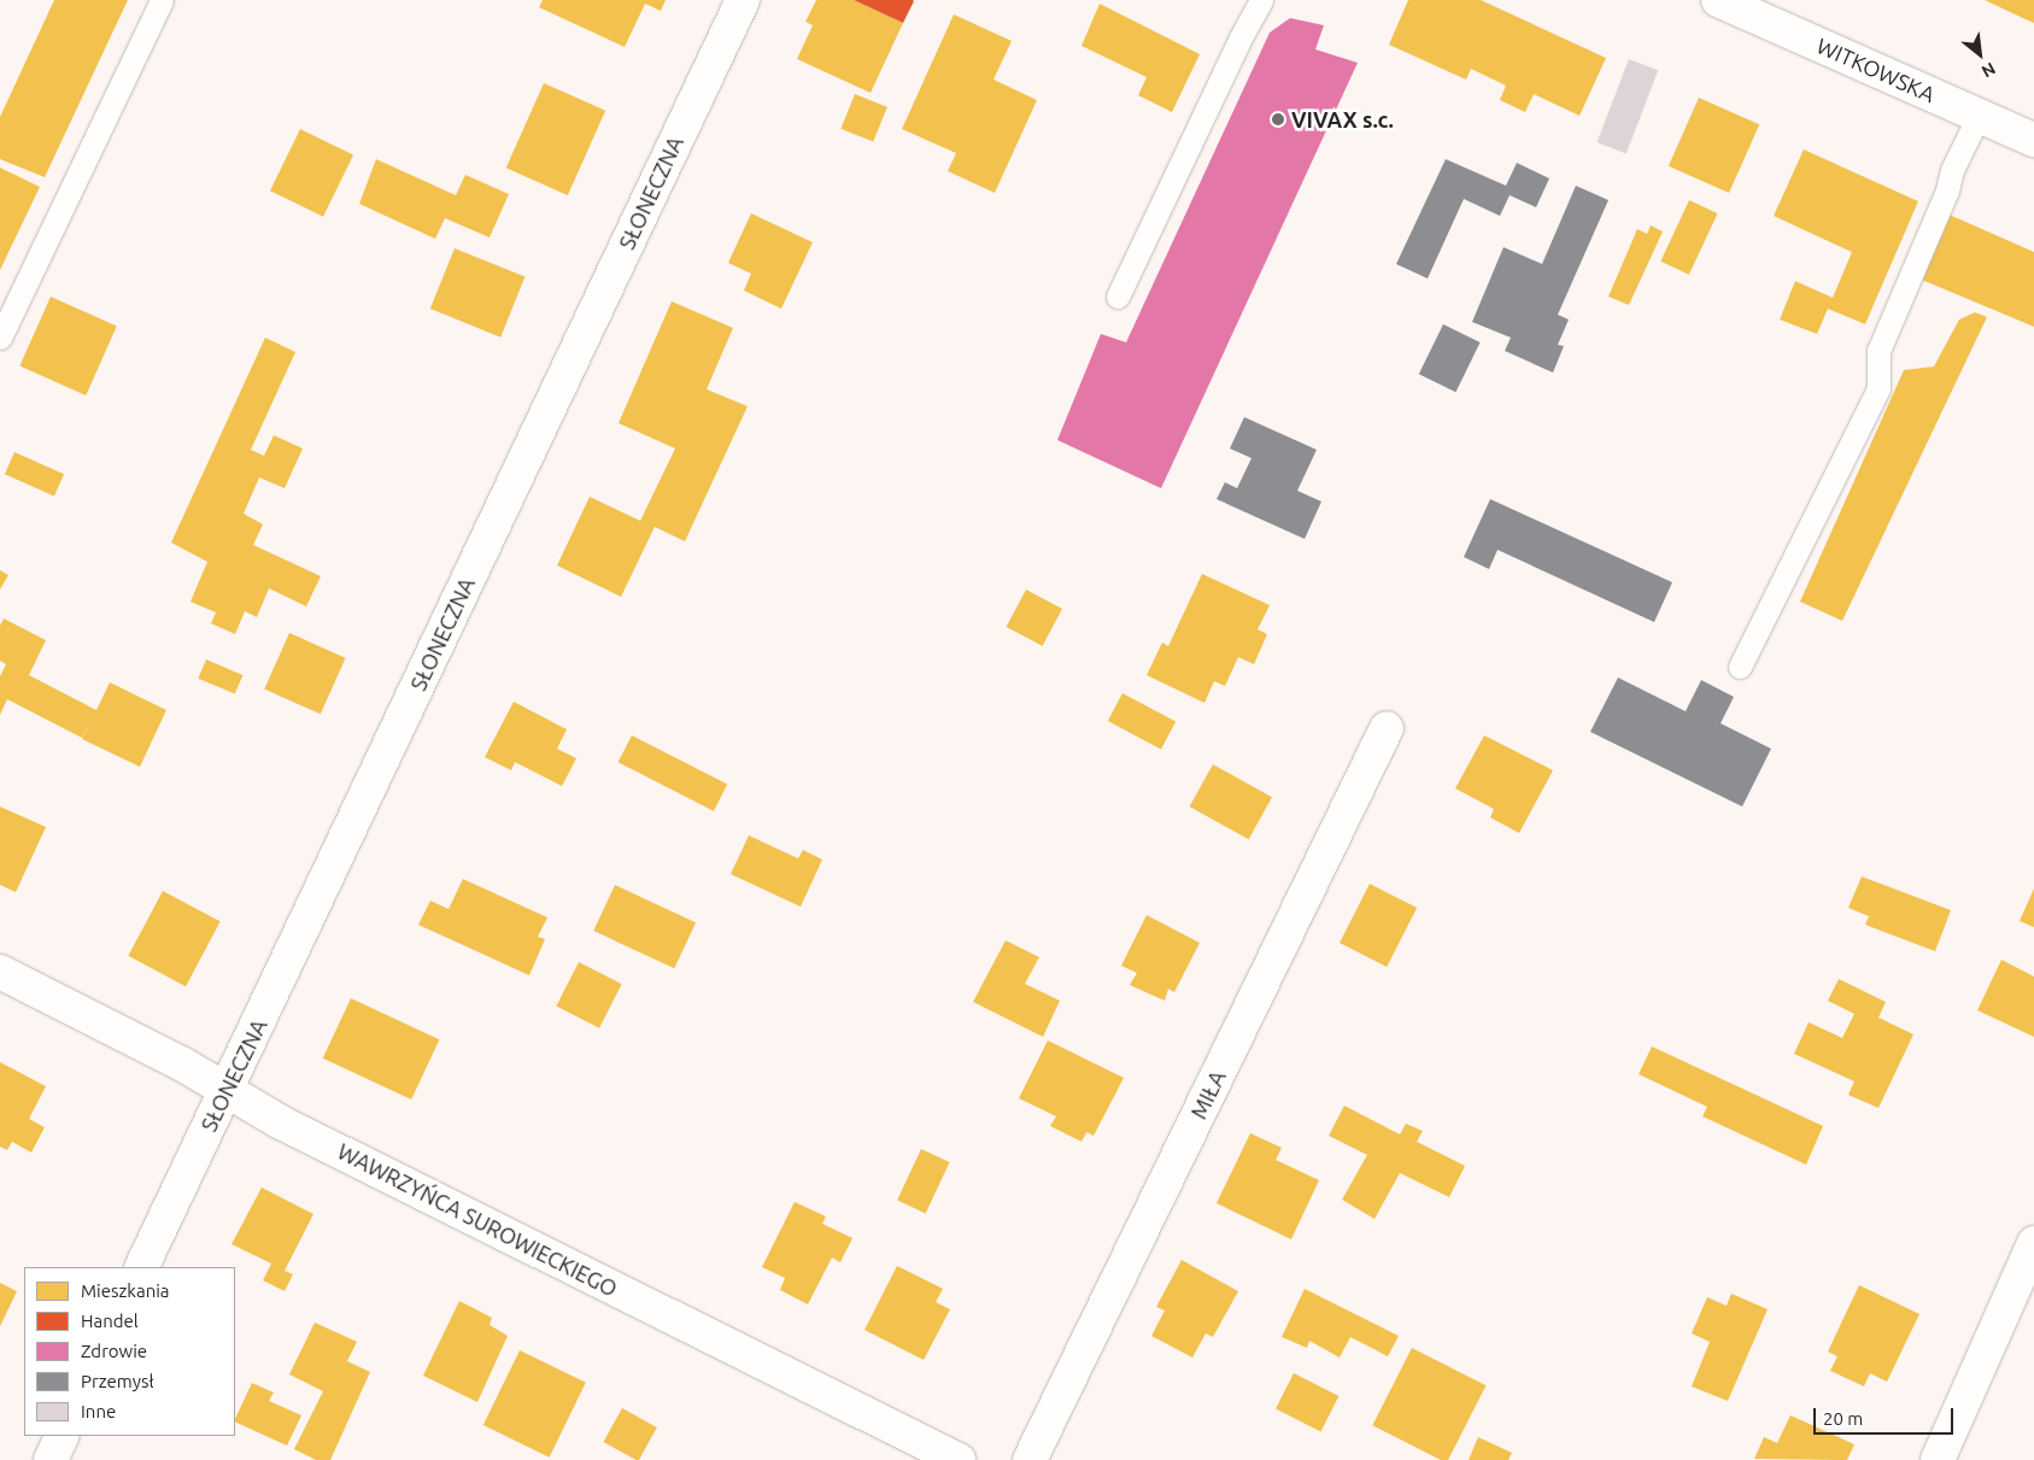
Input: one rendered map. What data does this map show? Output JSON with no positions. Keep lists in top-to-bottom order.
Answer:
{
  "streets": {
    "street": [
      "WITKOWSKA",
      "SŁONECZNA",
      "MIŁA",
      "WAWRZYŃCA SUROWIECKIEGO"
    ]
  },
  "crossings": [
    ["SŁONECZNA", "WAWRZYŃCA SUROWIECKIEGO"]
  ],
  "places": ["VIVAX s.c."],
  "legend": [
    "Mieszkania",
    "Handel",
    "Zdrowie",
    "Przemysł",
    "Inne"
  ],
  "scale_bar": "20 m",
  "north": "bottom right"
}
